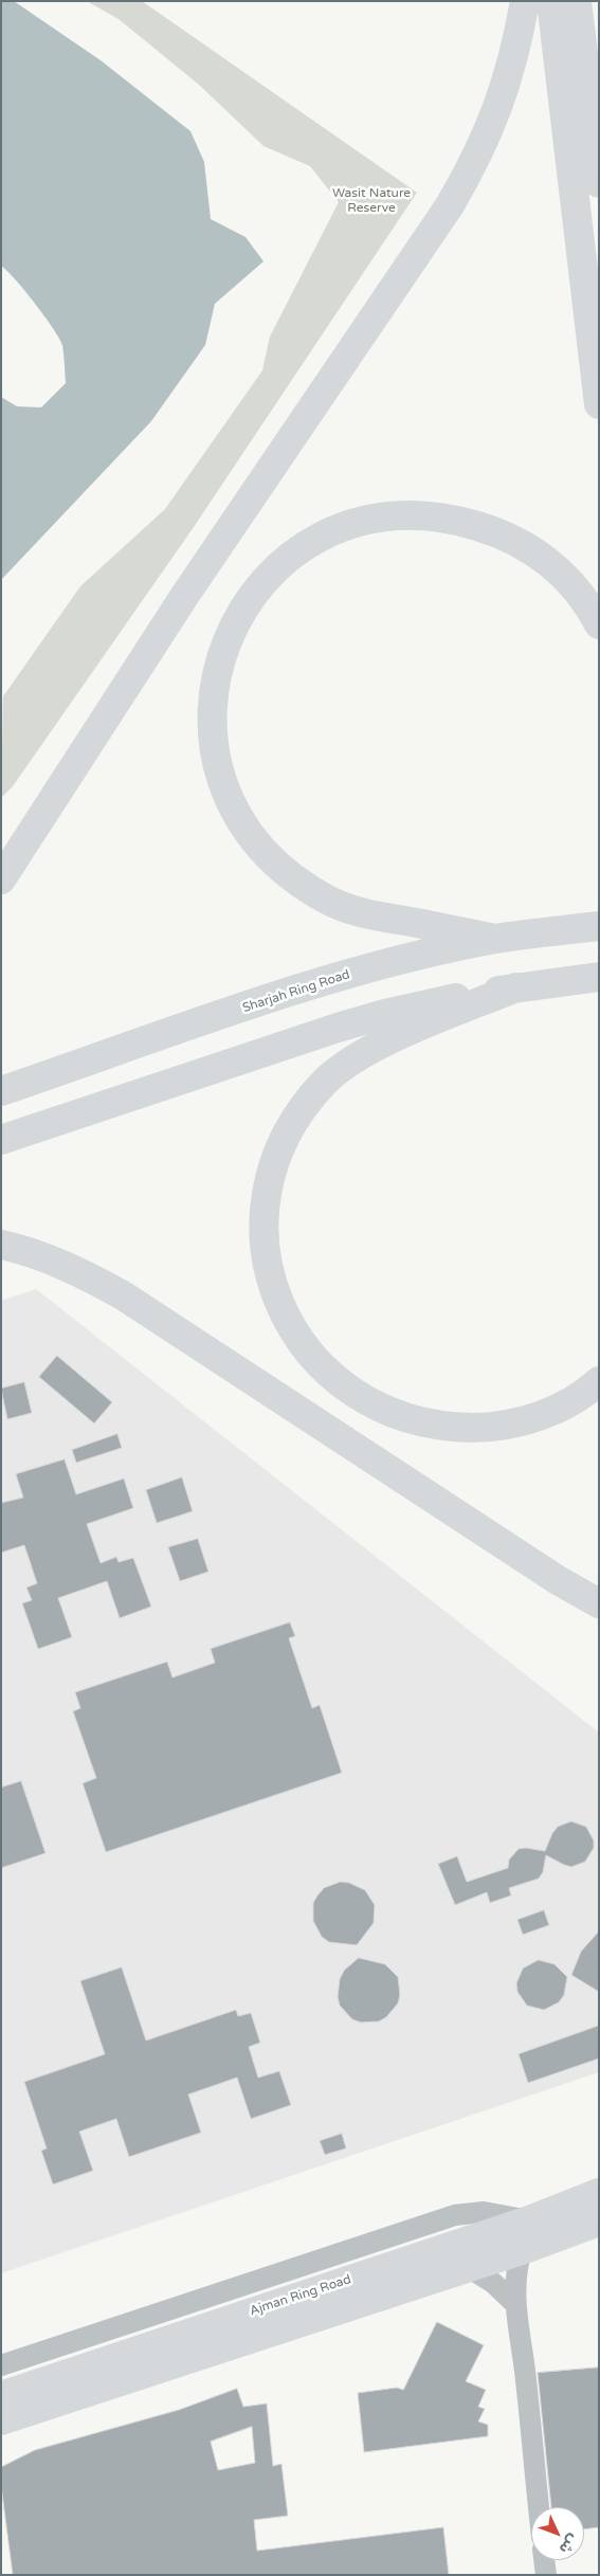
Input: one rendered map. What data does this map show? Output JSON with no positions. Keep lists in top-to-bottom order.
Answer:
{
  "streets": {
    "main road": ["Sharjah Ring Road", "Ajman Ring Road"]
  },
  "parks": ["Wasit Nature Reserve"],
  "north": "bottom right"
}
